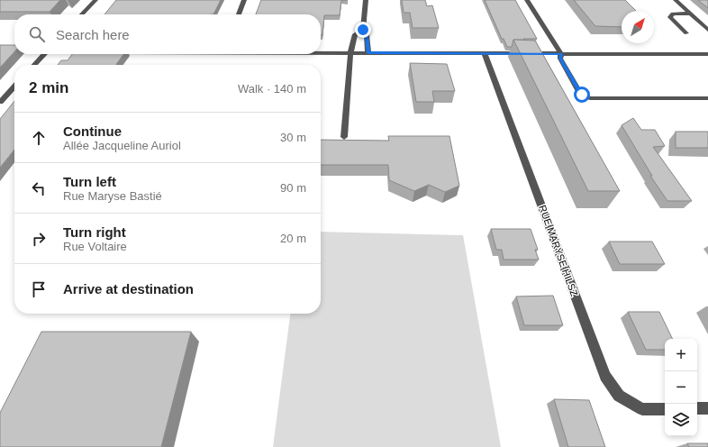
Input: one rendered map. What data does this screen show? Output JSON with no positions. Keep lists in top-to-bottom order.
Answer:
{
  "streets": {
    "street": ["RUE MARYSE HILSZ"]
  },
  "north": "top right",
  "page": {
    "search": "Search here",
    "heading": ["2 min", "Walk · 140 m"],
    "list": [
      ["Continue", "Allée Jacqueline Auriol", "30 m"],
      ["Turn left", "Rue Maryse Bastié", "90 m"],
      ["Turn right", "Rue Voltaire", "20 m"],
      "Arrive at destination"
    ],
    "map_buttons": ["+", "−"]
  }
}
